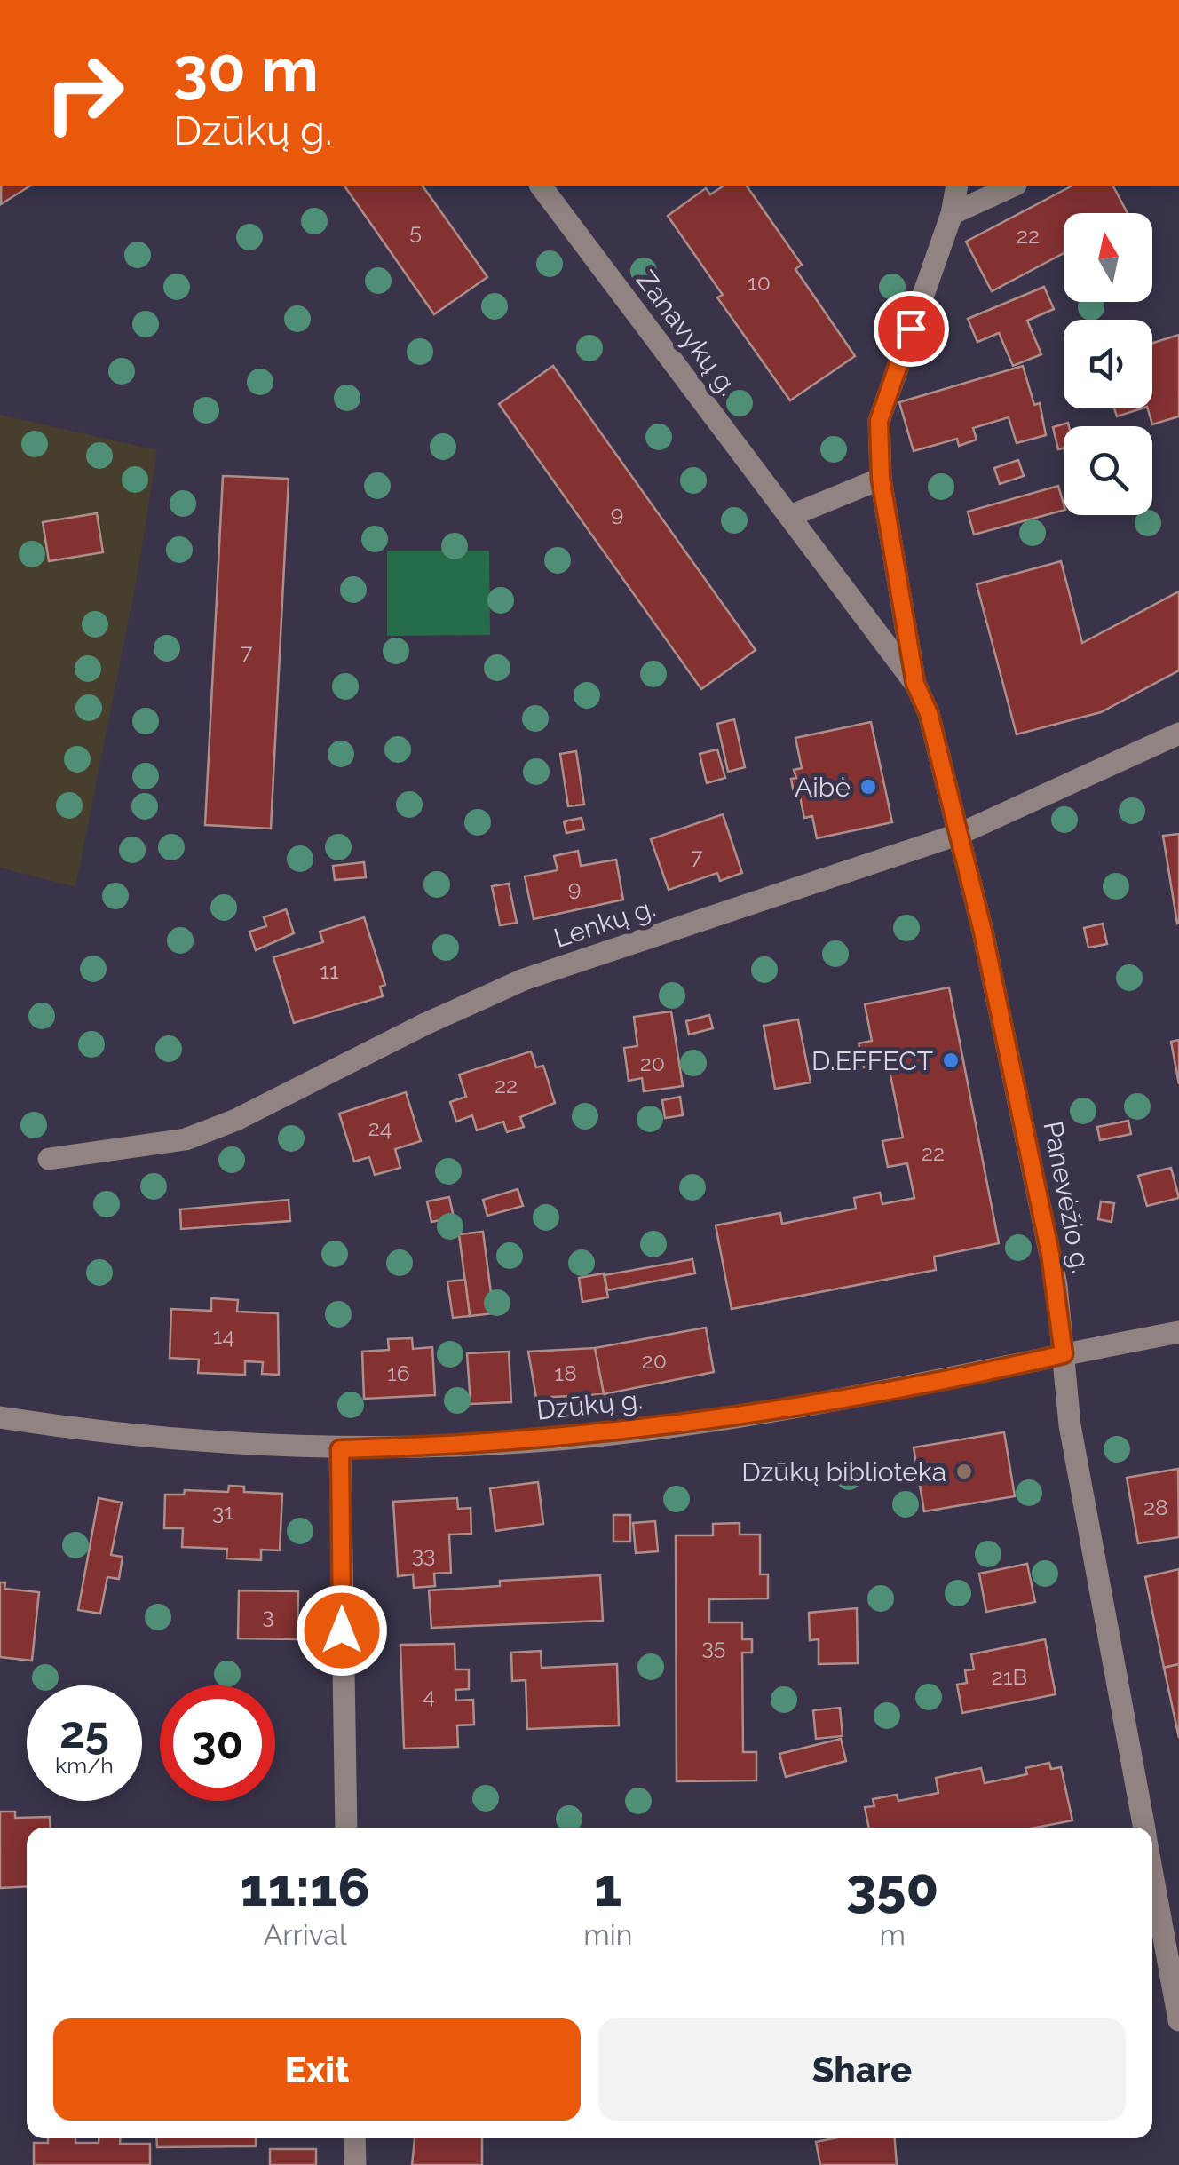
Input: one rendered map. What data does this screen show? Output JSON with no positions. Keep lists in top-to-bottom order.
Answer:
{
  "streets": {
    "street": [
      "Zanavykų g.",
      "Lenkų g.",
      "Panevėžio g.",
      "Dzūkų g."
    ]
  },
  "crossings": [
    ["Zanavykų g.", "Panevėžio g."],
    ["Lenkų g.", "Panevėžio g."],
    ["Panevėžio g.", "Dzūkų g."]
  ],
  "places": ["Aibė", "D.EFFECT", "Dzūkų biblioteka"],
  "house_numbers": [
    "5",
    "22",
    "10",
    "9",
    "7",
    "7",
    "9",
    "11",
    "20",
    "22",
    "24",
    "22",
    "14",
    "20",
    "16",
    "18",
    "28",
    "31",
    "33",
    "3",
    "35",
    "21B",
    "4"
  ],
  "north": "top",
  "page": {
    "turn": ["30 m", "Dzūkų g."],
    "speed": "25 km/h",
    "limit": "30",
    "eta": [
      "11:16",
      "Arrival",
      "1",
      "min",
      "350",
      "m"
    ],
    "buttons": ["Exit", "Share"]
  }
}
